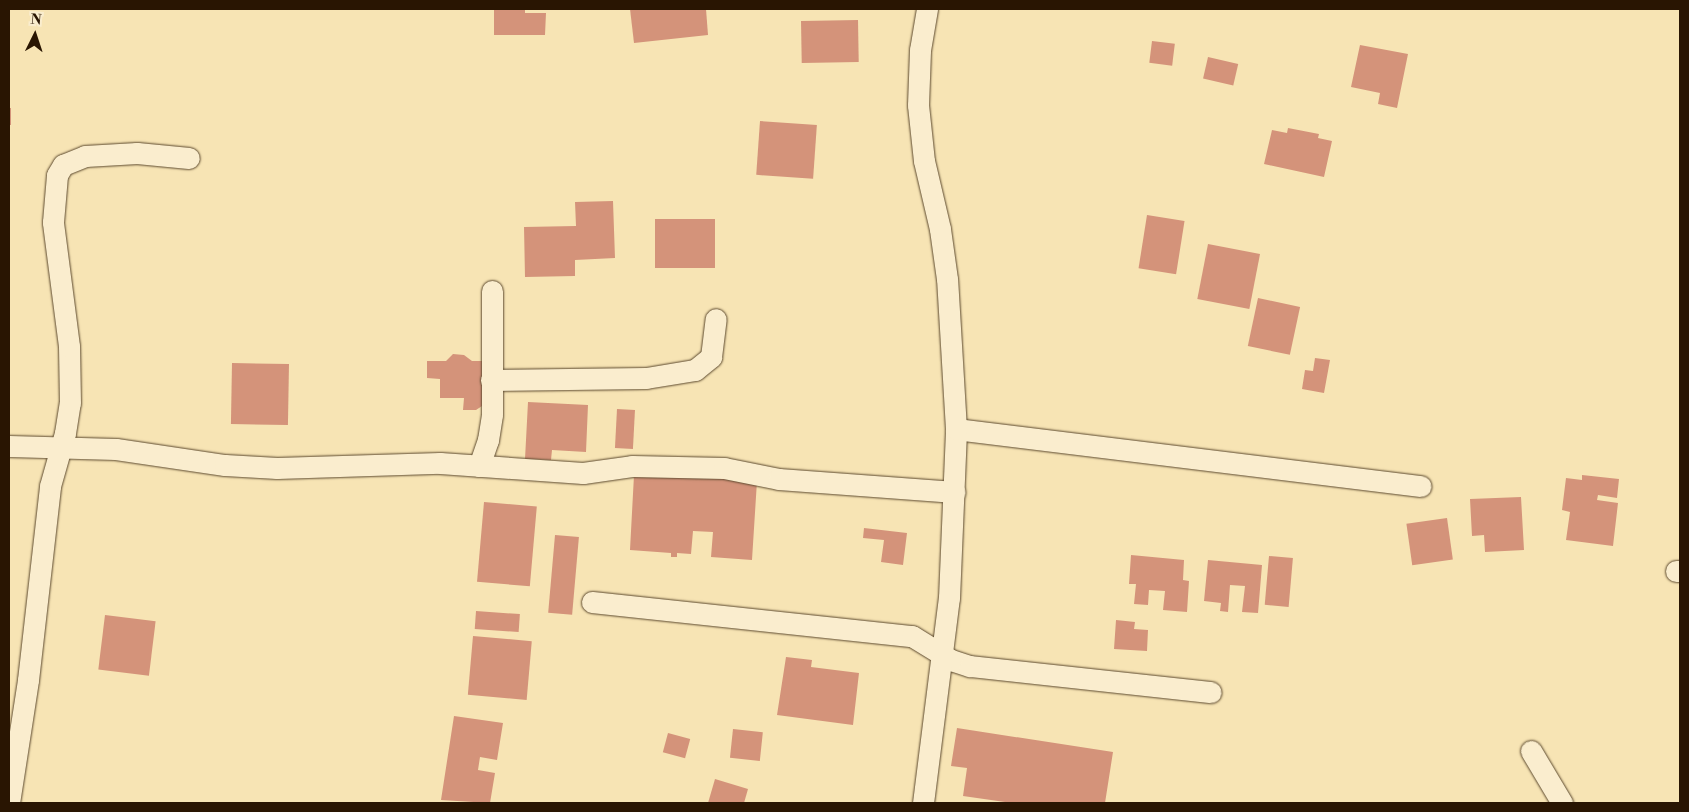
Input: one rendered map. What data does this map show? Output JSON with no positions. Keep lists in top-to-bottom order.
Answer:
{
  "north": "top"
}
